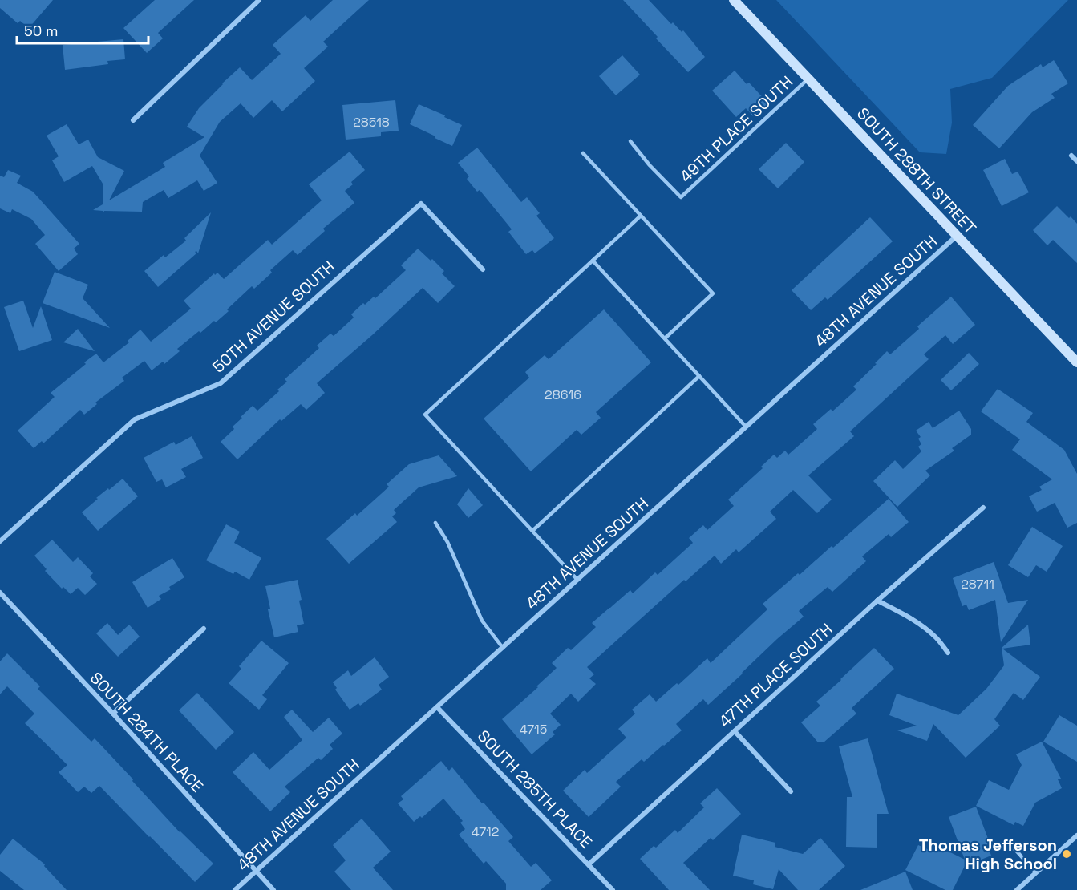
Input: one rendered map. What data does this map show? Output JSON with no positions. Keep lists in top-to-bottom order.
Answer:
{
  "streets": {
    "main road": ["SOUTH 288TH STREET"],
    "street": [
      "48TH AVENUE SOUTH",
      "50TH AVENUE SOUTH",
      "47TH PLACE SOUTH",
      "SOUTH 284TH PLACE",
      "SOUTH 285TH PLACE"
    ],
    "lane": ["49TH PLACE SOUTH"]
  },
  "crossings": [
    ["49TH PLACE SOUTH", "SOUTH 288TH STREET"],
    ["SOUTH 288TH STREET", "48TH AVENUE SOUTH"],
    ["48TH AVENUE SOUTH", "SOUTH 284TH PLACE"],
    ["48TH AVENUE SOUTH", "SOUTH 285TH PLACE"],
    ["47TH PLACE SOUTH", "SOUTH 285TH PLACE"]
  ],
  "places": ["Thomas Jefferson High School"],
  "house_numbers": [
    "28518",
    "28616",
    "28711",
    "4715",
    "4712"
  ],
  "scale_bar": "50 m"
}
